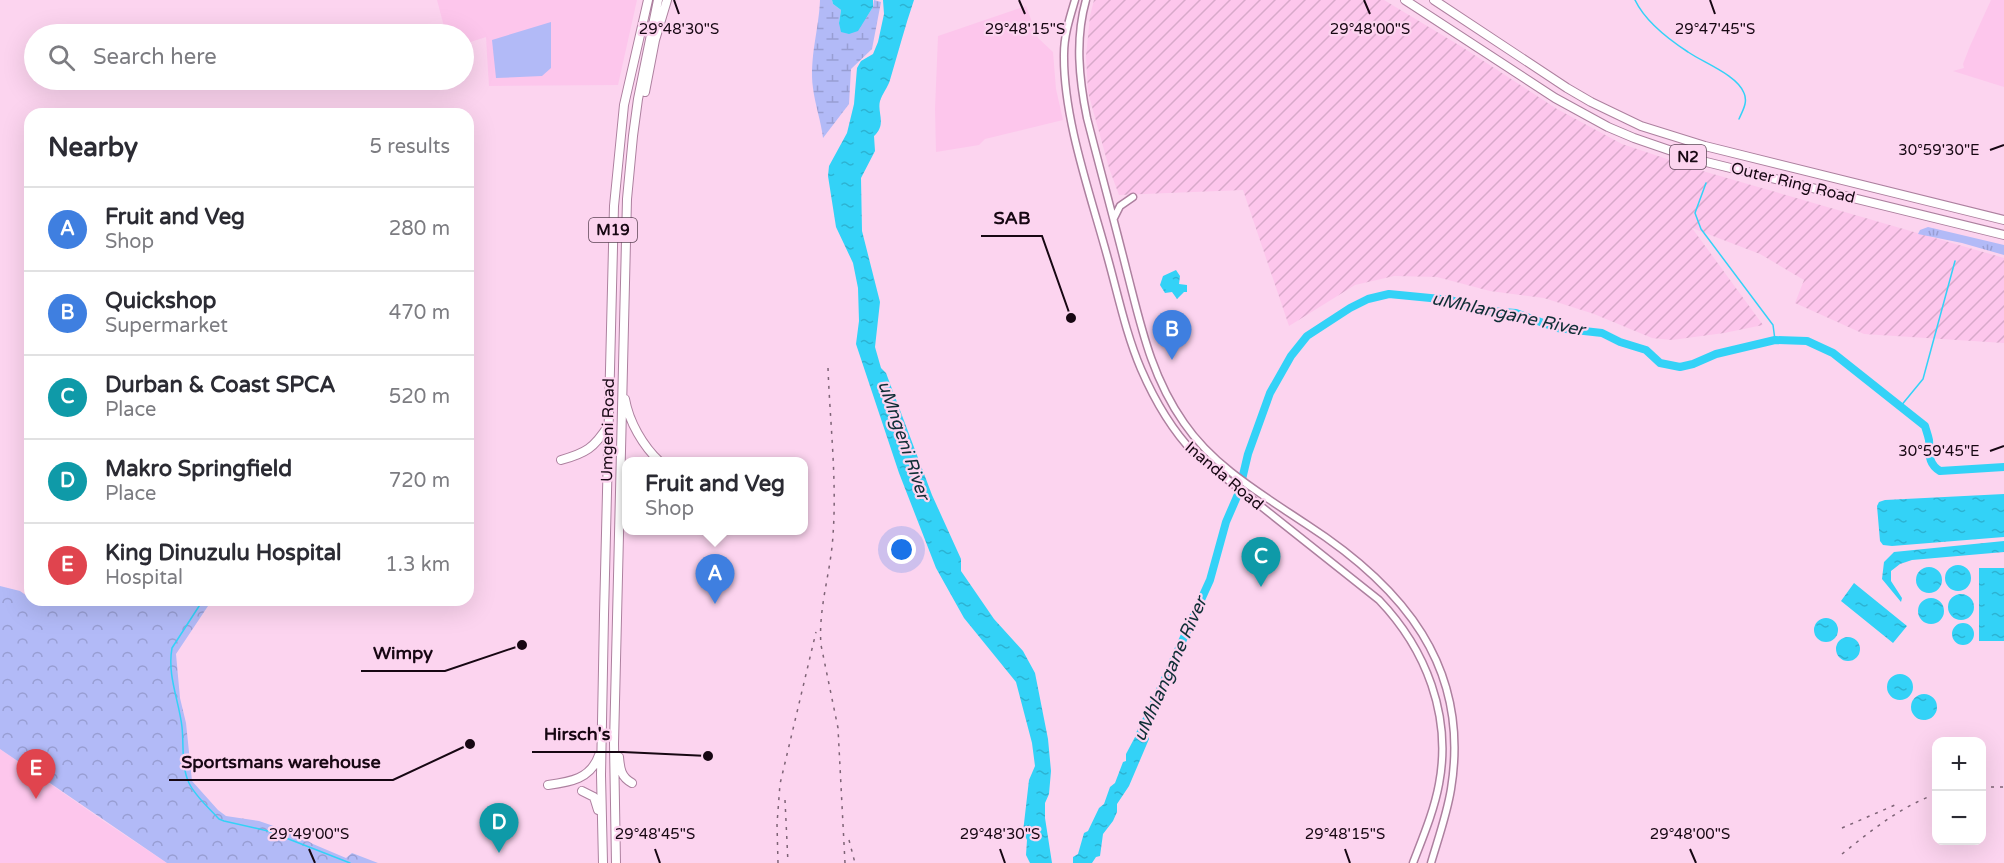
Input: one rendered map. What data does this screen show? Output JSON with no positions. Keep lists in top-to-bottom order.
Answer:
{
  "streets": {
    "highway": [
      "N2",
      "Outer Ring Road",
      "M19",
      "Umgeni Road"
    ],
    "main road": ["Inanda Road"]
  },
  "water": ["uMhlangane River", "uMngeni River"],
  "places": [
    "SAB",
    "Wimpy",
    "Sportsmans warehouse",
    "Hirsch's"
  ],
  "page": {
    "search": "Search here",
    "heading": ["Nearby", "5 results"],
    "list": [
      {
        "mark": "A",
        "name": "Fruit and Veg",
        "note": "Shop",
        "value": "280 m"
      },
      {
        "mark": "B",
        "name": "Quickshop",
        "note": "Supermarket",
        "value": "470 m"
      },
      {
        "mark": "C",
        "name": "Durban & Coast SPCA",
        "note": "Place",
        "value": "520 m"
      },
      {
        "mark": "D",
        "name": "Makro Springfield",
        "note": "Place",
        "value": "720 m"
      },
      {
        "mark": "E",
        "name": "King Dinuzulu Hospital",
        "note": "Hospital",
        "value": "1.3 km"
      }
    ],
    "pins": [
      "B",
      "C",
      "A",
      "E",
      "D"
    ],
    "popup": ["Fruit and Veg", "Shop"],
    "map_buttons": ["+", "−"]
  },
  "coordinates": [
    "29°48'30\"S",
    "29°48'15\"S",
    "29°48'00\"S",
    "29°47'45\"S",
    "30°59'30\"E",
    "30°59'45\"E",
    "29°49'00\"S",
    "29°48'45\"S"
  ]
}
